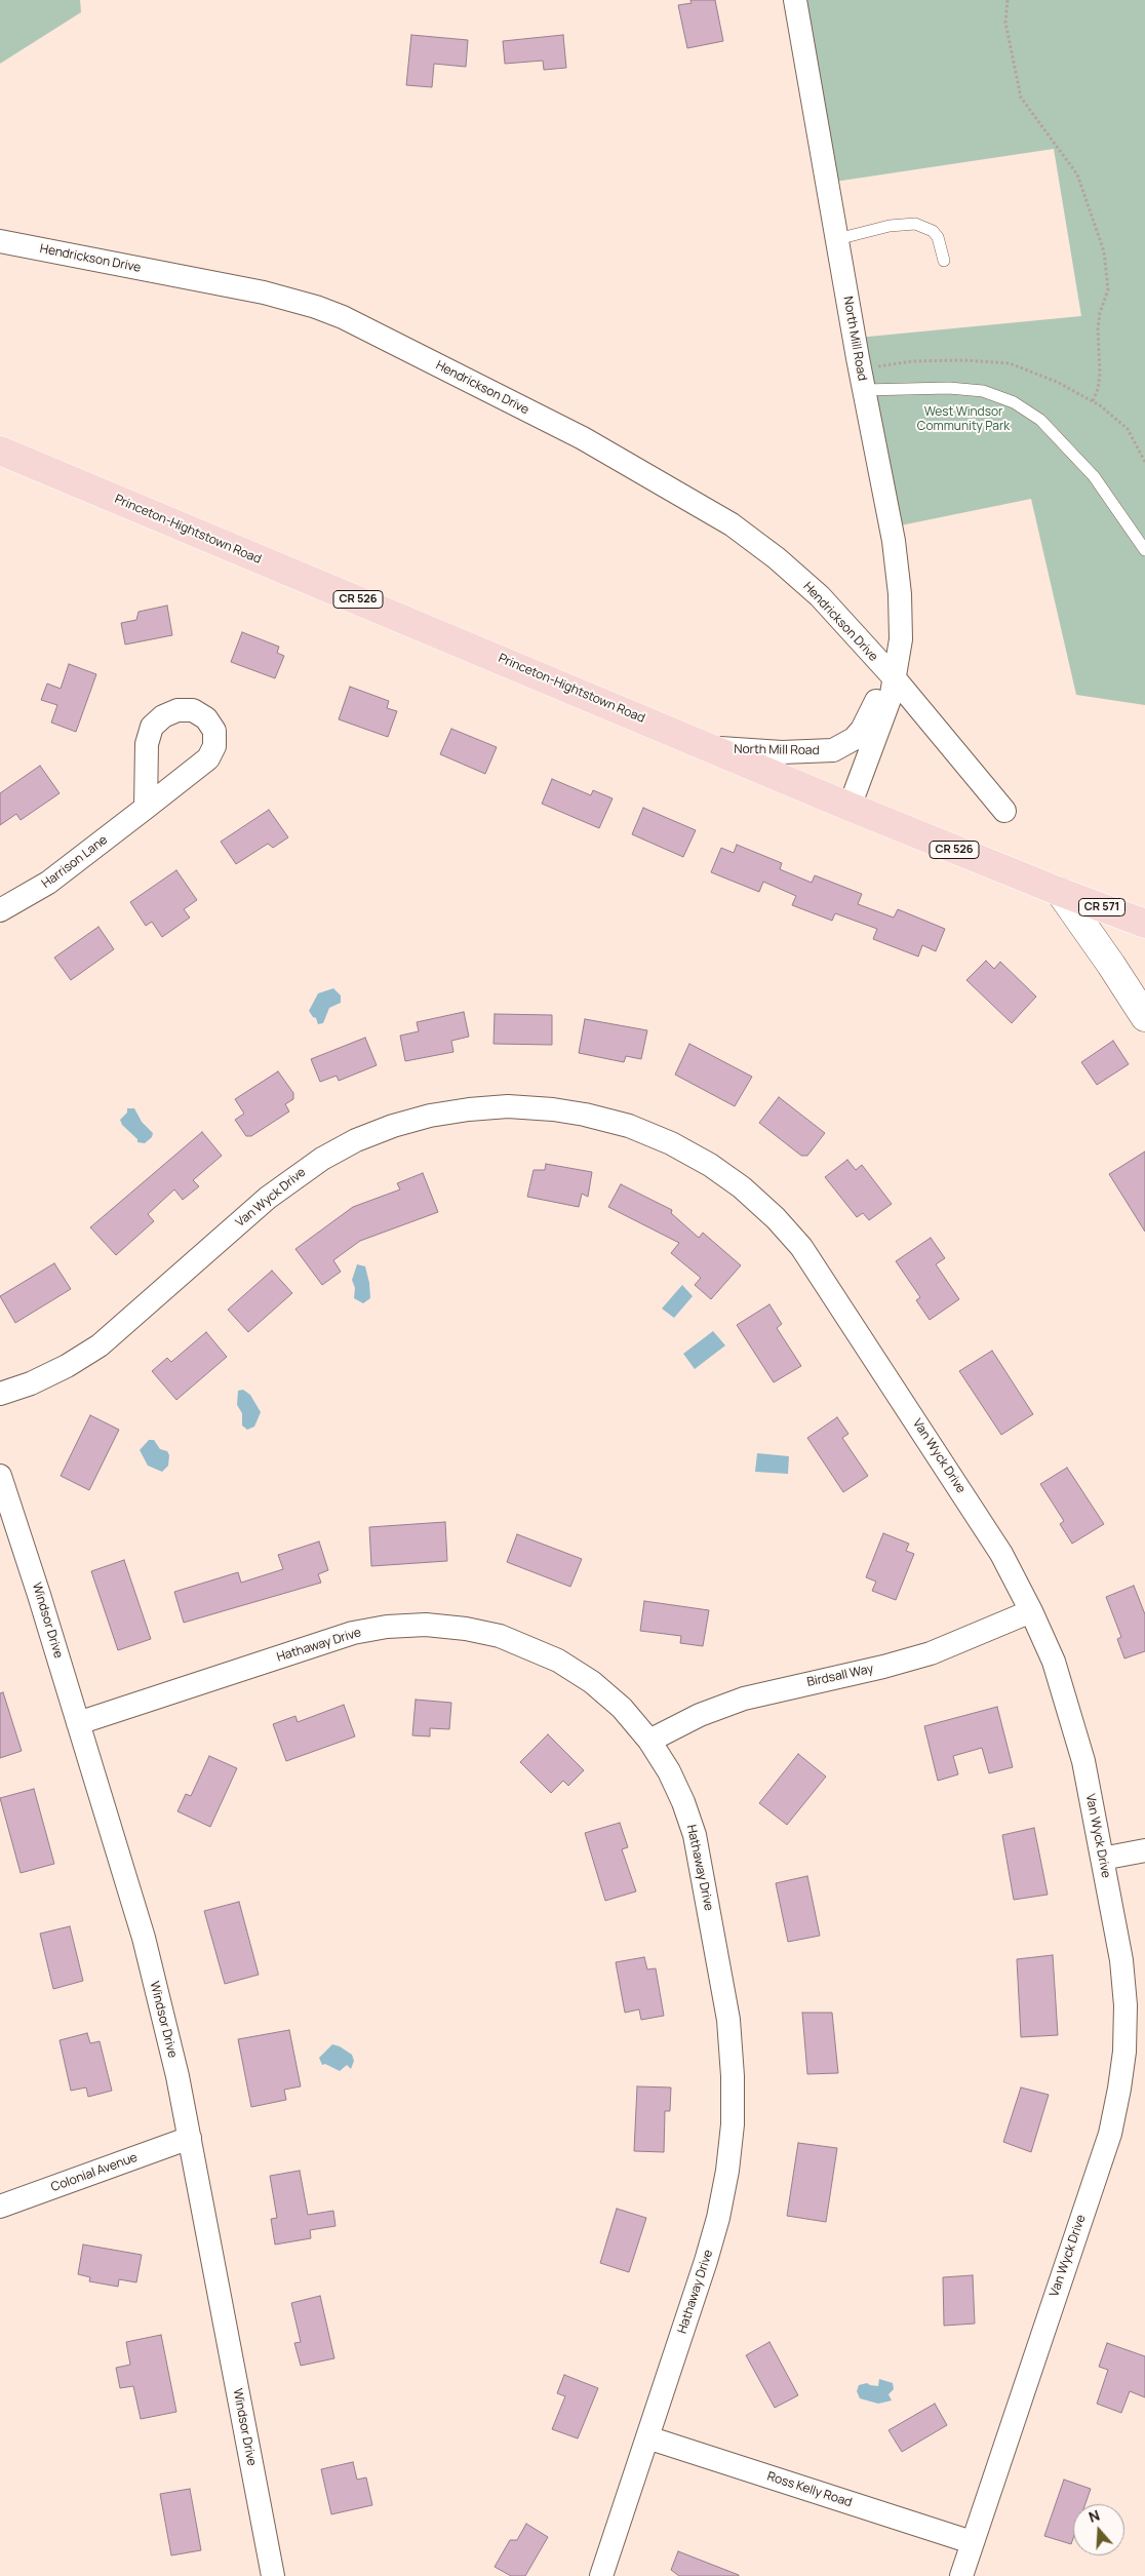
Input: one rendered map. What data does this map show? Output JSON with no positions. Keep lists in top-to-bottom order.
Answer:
{
  "streets": {
    "main road": ["Princeton-Hightstown Road", "CR 526", "CR 571"],
    "street": [
      "Hendrickson Drive",
      "North Mill Road",
      "Harrison Lane",
      "Van Wyck Drive",
      "Windsor Drive",
      "Hathaway Drive",
      "Birdsall Way",
      "Colonial Avenue",
      "Ross Kelly Road"
    ]
  },
  "crossings": [
    ["Hendrickson Drive", "North Mill Road"],
    ["North Mill Road", "Princeton-Hightstown Road"],
    ["Van Wyck Drive", "Birdsall Way"],
    ["Van Wyck Drive", "Ross Kelly Road"],
    ["Windsor Drive", "Hathaway Drive"],
    ["Windsor Drive", "Colonial Avenue"],
    ["Hathaway Drive", "Birdsall Way"],
    ["Hathaway Drive", "Ross Kelly Road"]
  ],
  "parks": ["West Windsor Community Park"],
  "north": "top"
}
